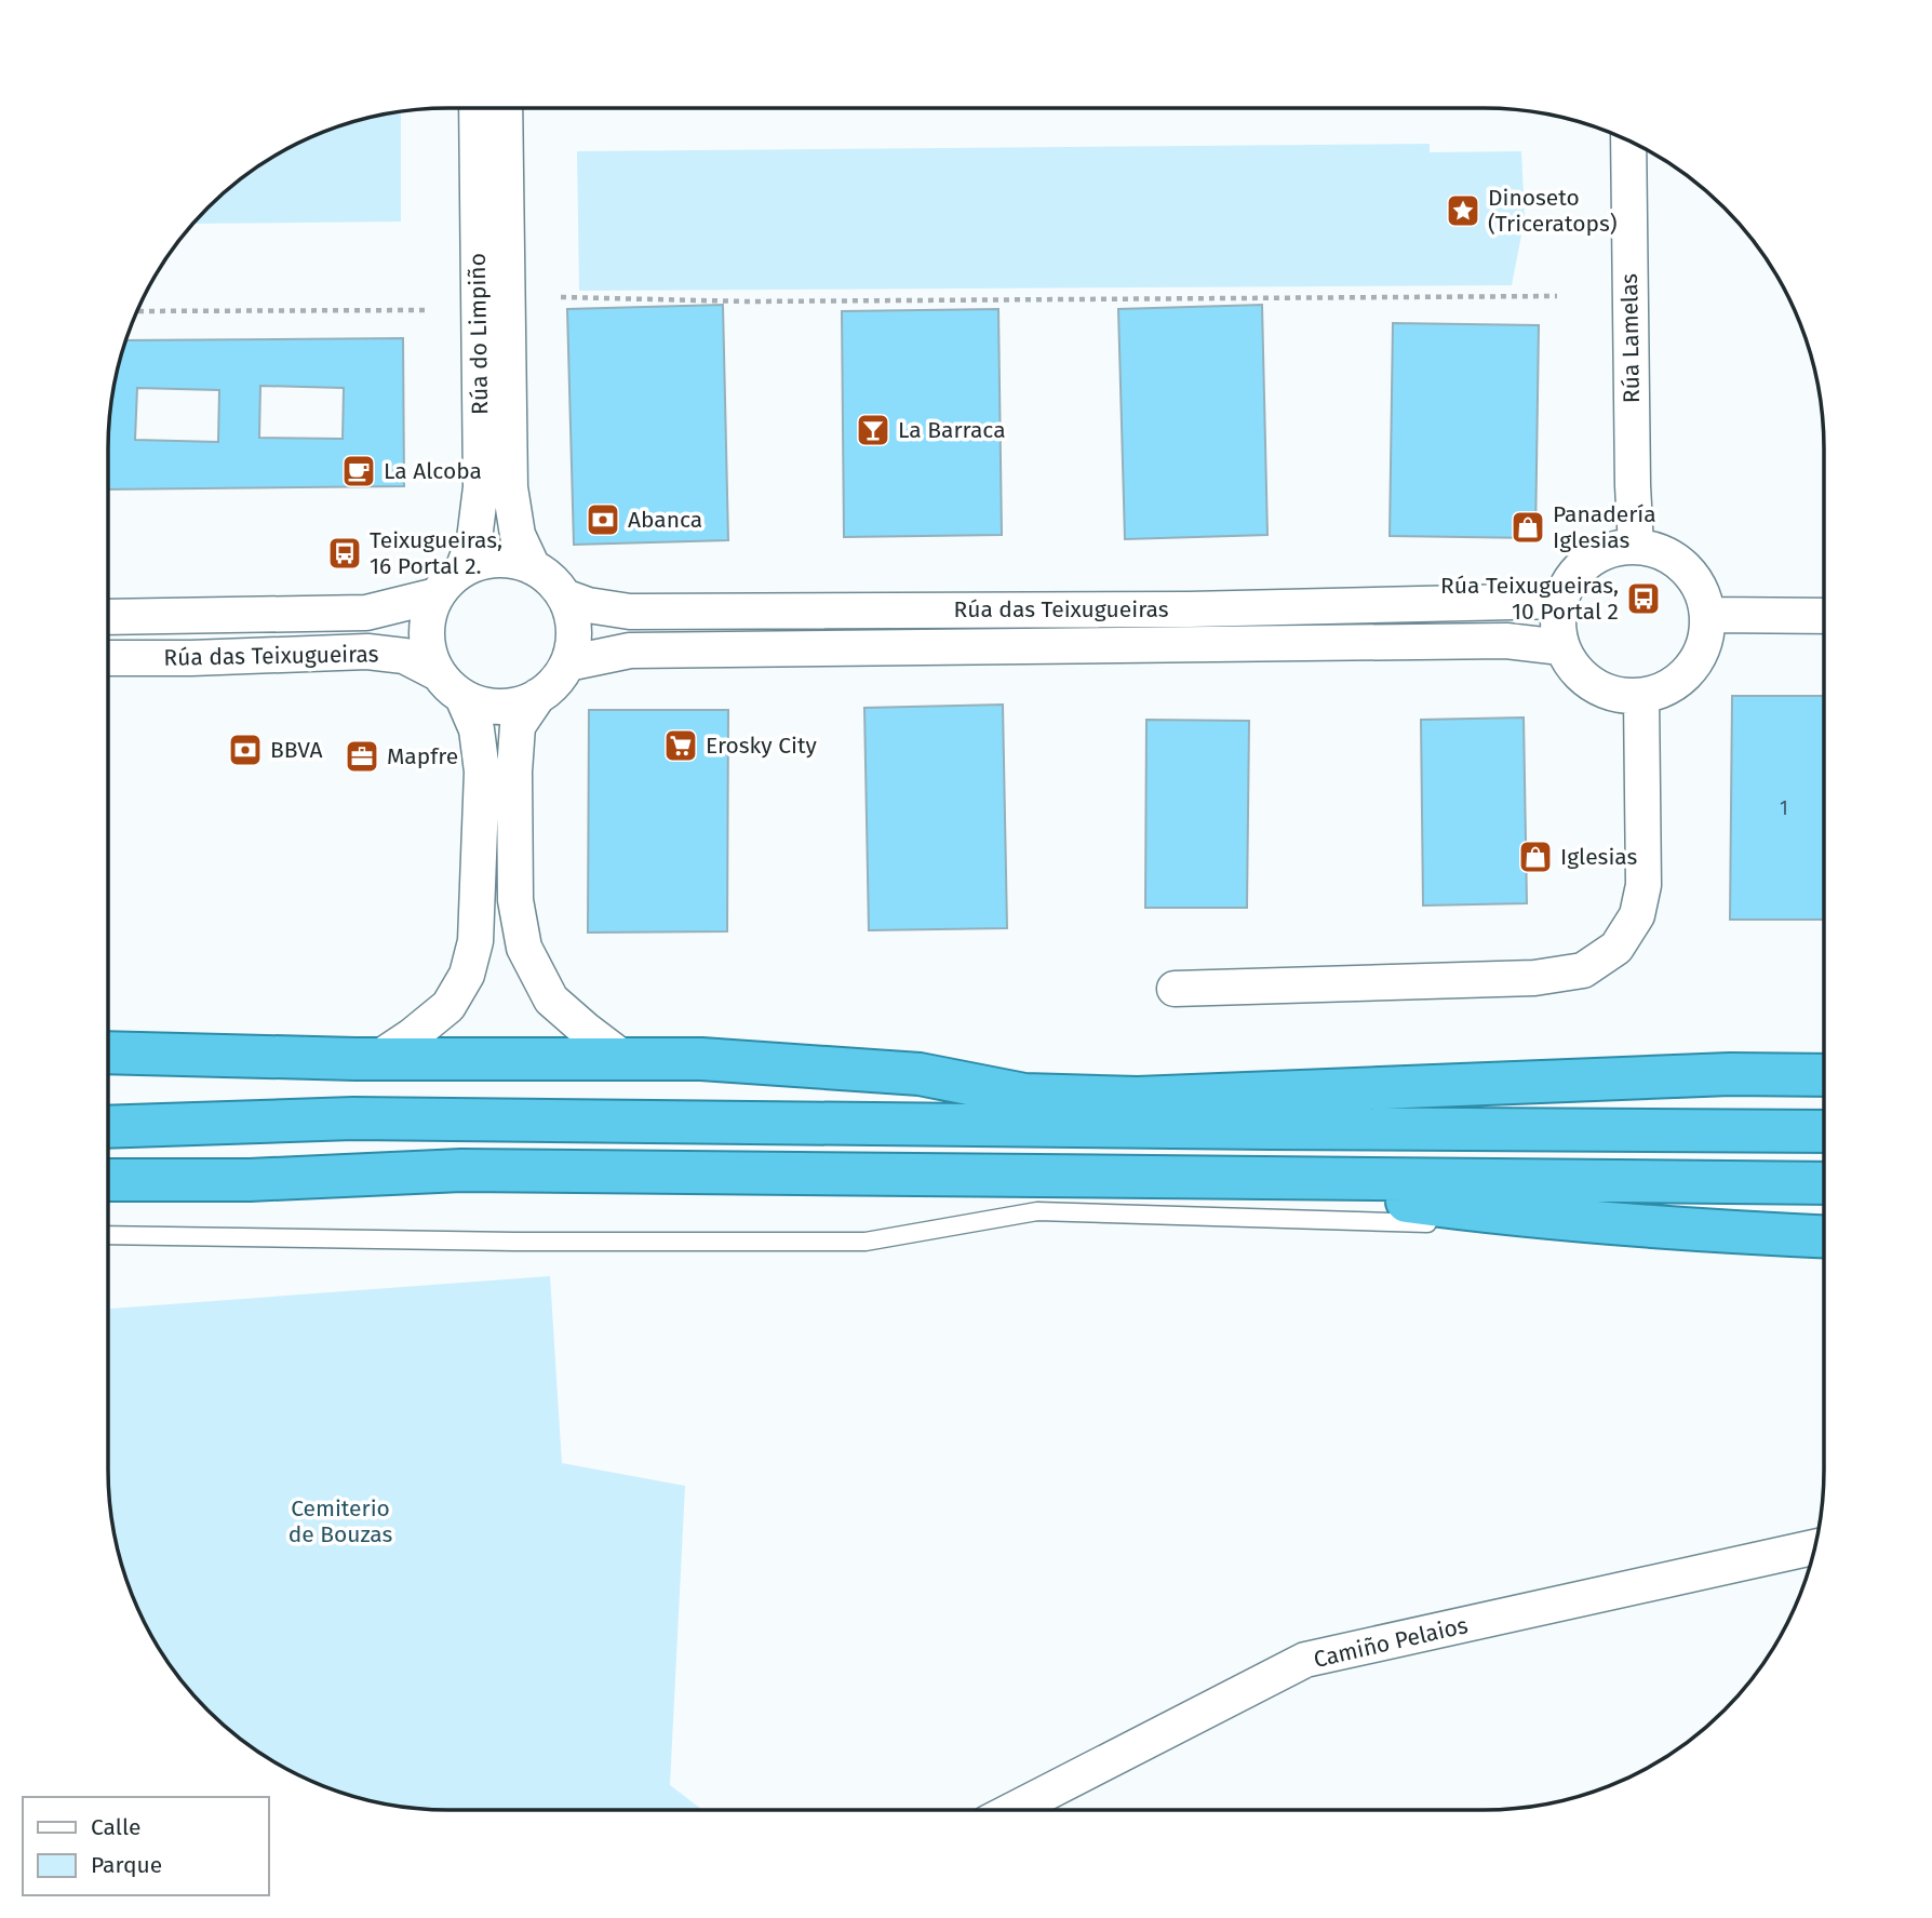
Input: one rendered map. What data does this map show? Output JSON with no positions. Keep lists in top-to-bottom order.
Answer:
{
  "streets": {
    "street": [
      "Rúa do Limpiño",
      "Rúa Lamelas",
      "Rúa das Teixugueiras",
      "Camiño Pelaios"
    ]
  },
  "crossings": [
    ["Rúa do Limpiño", "Rúa das Teixugueiras"],
    ["Rúa Lamelas", "Rúa das Teixugueiras"]
  ],
  "parks": ["Cemiterio de Bouzas"],
  "places": {
    "place": ["Dinoseto (Triceratops)"],
    "bar": ["La Barraca"],
    "cafe": ["La Alcoba"],
    "bank": ["Abanca", "BBVA"],
    "shop": ["Panadería Iglesias", "Iglesias"],
    "bus stop": ["Teixugueiras, 16 Portal 2.", "Rúa Teixugueiras, 10 Portal 2"],
    "supermarket": ["Erosky City"],
    "office": ["Mapfre"]
  },
  "house_numbers": ["1"],
  "legend": ["Calle", "Parque"]
}
